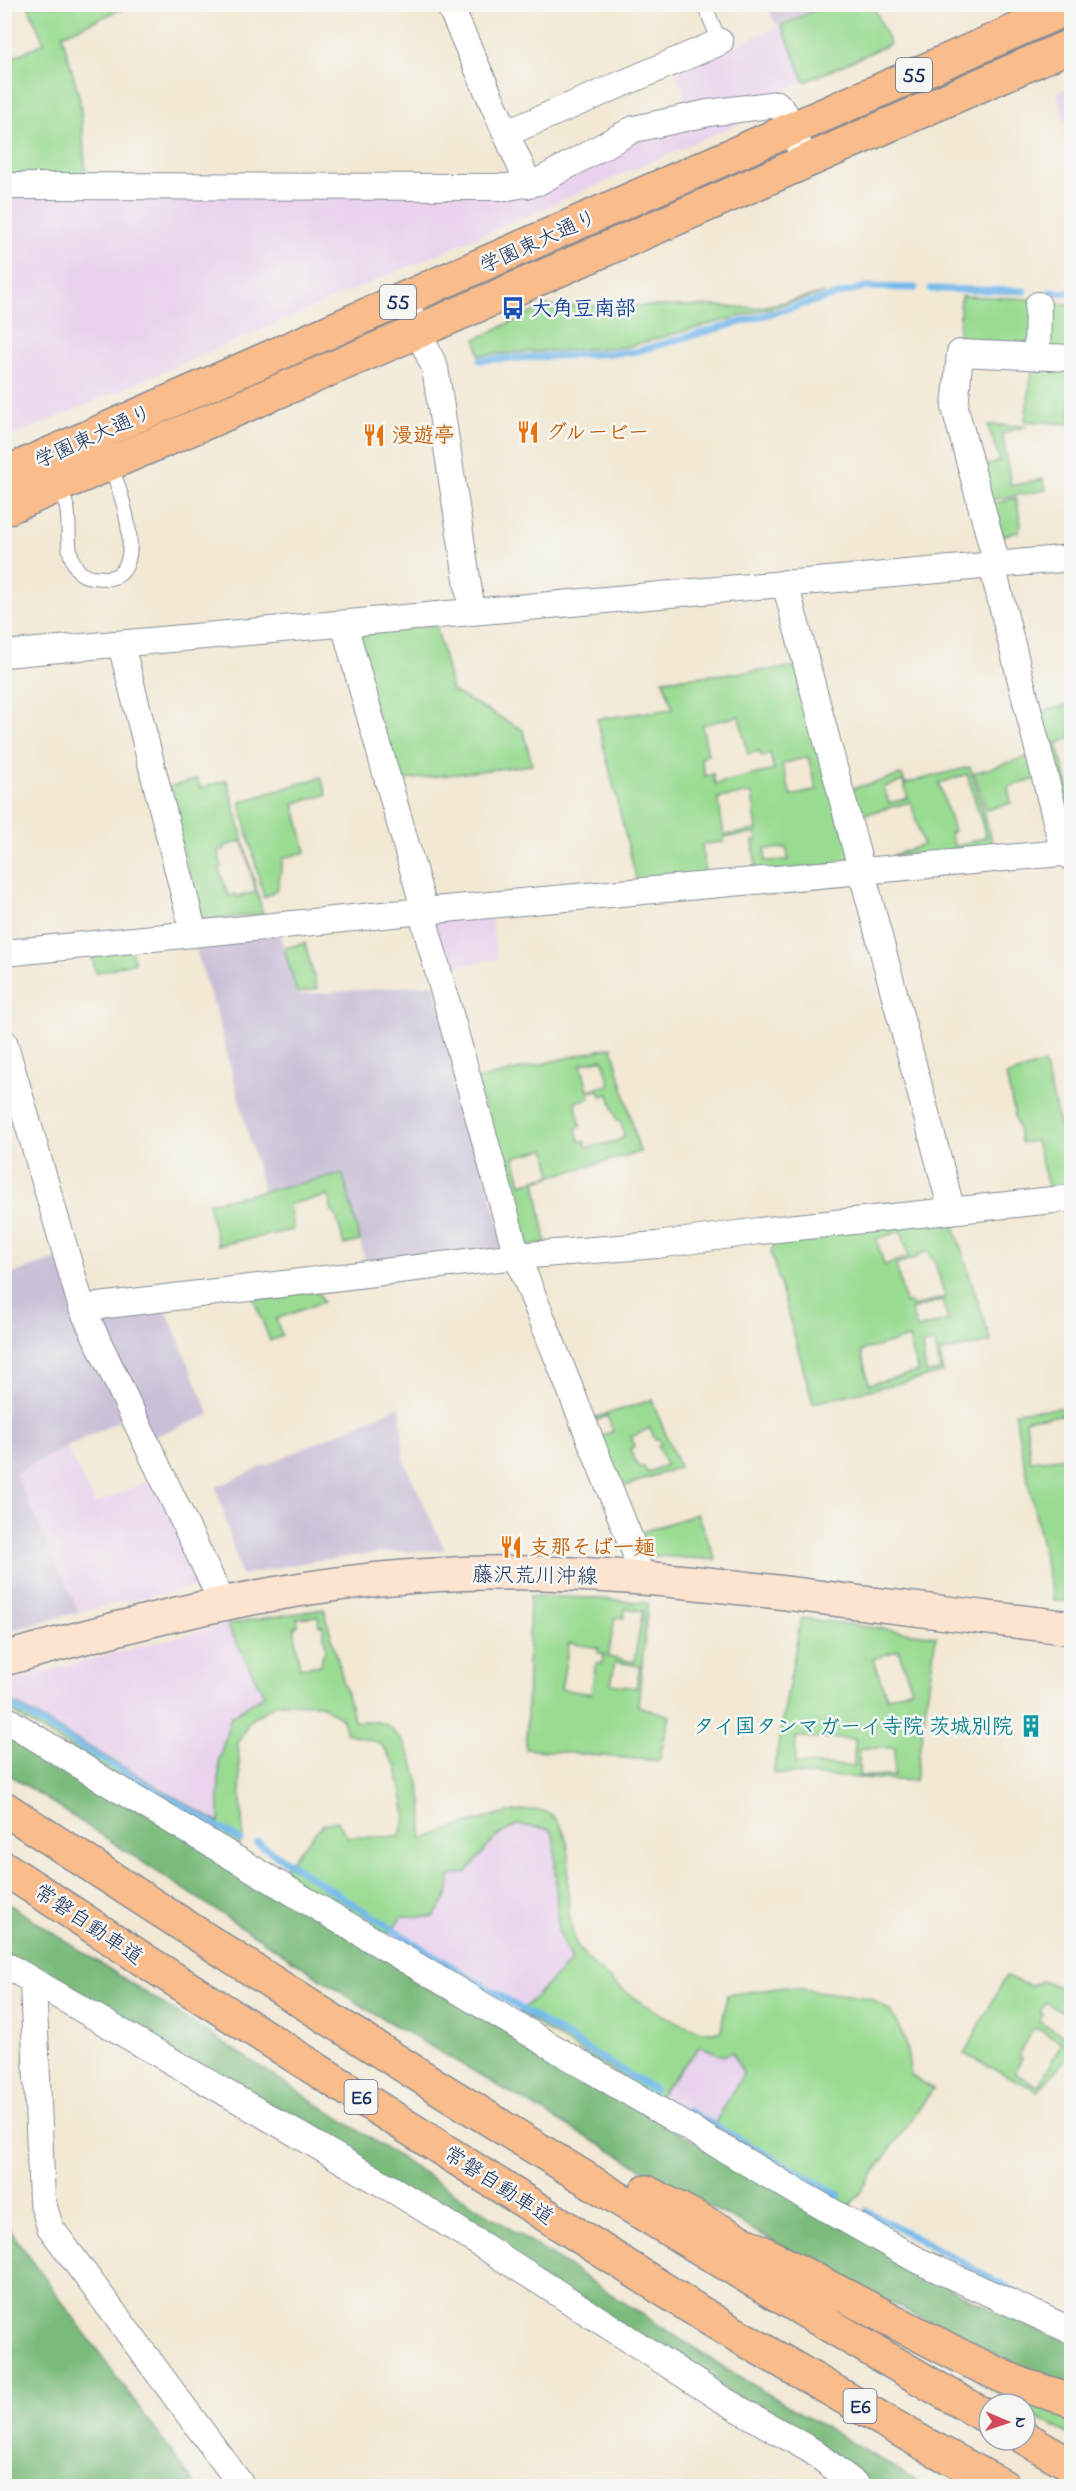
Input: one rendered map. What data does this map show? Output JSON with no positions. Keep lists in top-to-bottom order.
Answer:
{
  "streets": {
    "main road": [
      "55",
      "学園東大通り",
      "藤沢荒川沖線",
      "常磐自動車道",
      "E6"
    ]
  },
  "places": {
    "bus stop": ["大角豆南部"],
    "restaurant": ["グルービー", "漫遊亭", "支那そば一麺"],
    "building": ["タイ国タンマガーイ寺院 茨城別院"]
  },
  "north": "right"
}
